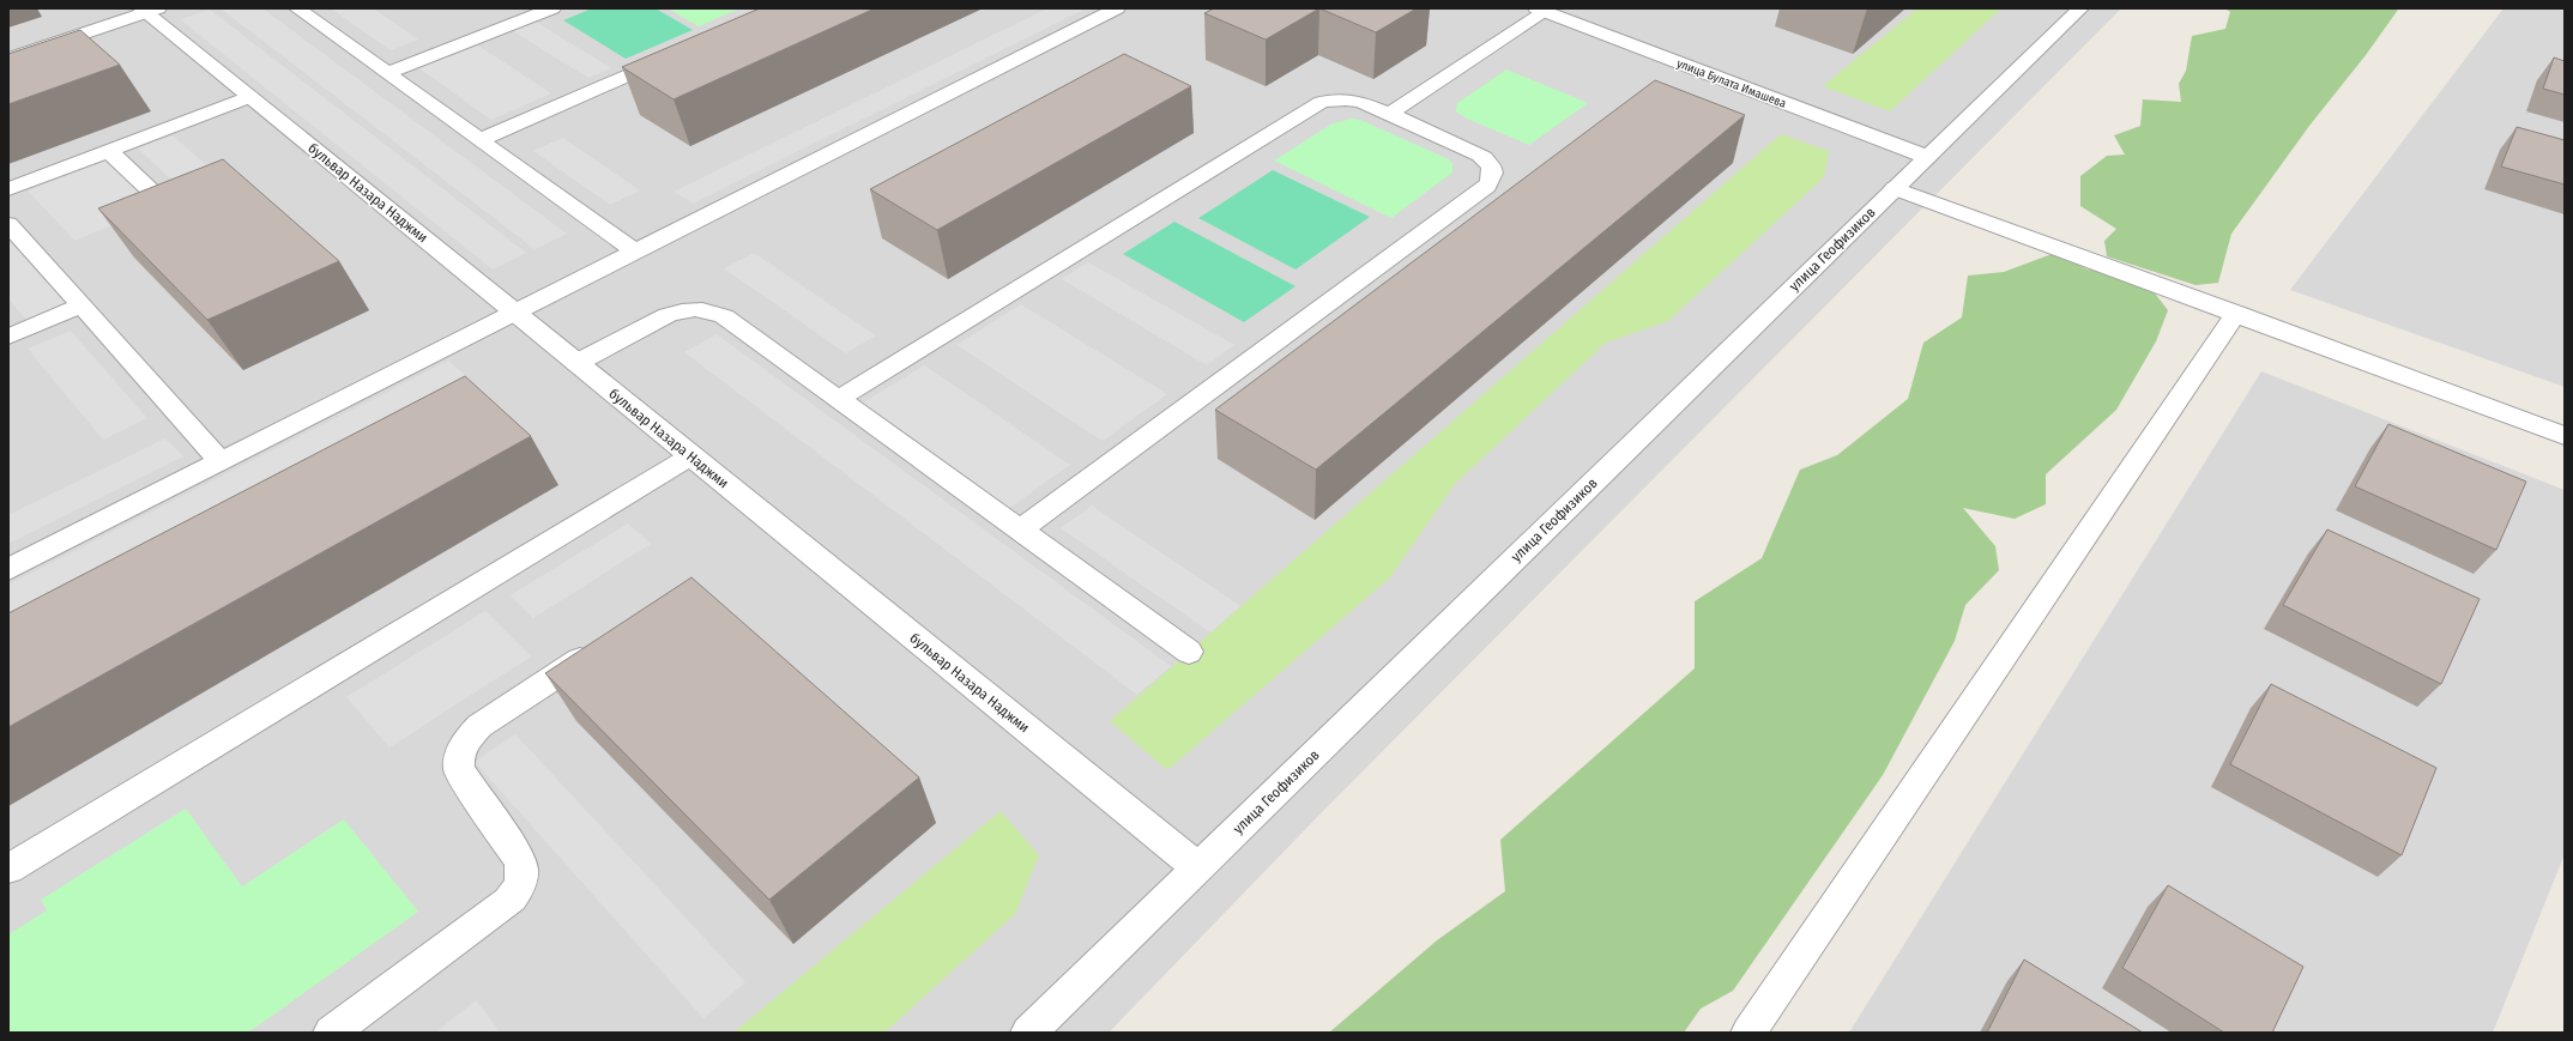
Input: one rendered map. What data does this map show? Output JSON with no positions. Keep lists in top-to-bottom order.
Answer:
{
  "streets": {
    "street": ["улица Булата Имашева", "бульвар Назара Наджми", "улица Геофизиков"]
  },
  "crossings": [
    ["улица Булата Имашева", "улица Геофизиков"],
    ["бульвар Назара Наджми", "улица Геофизиков"]
  ]
}
